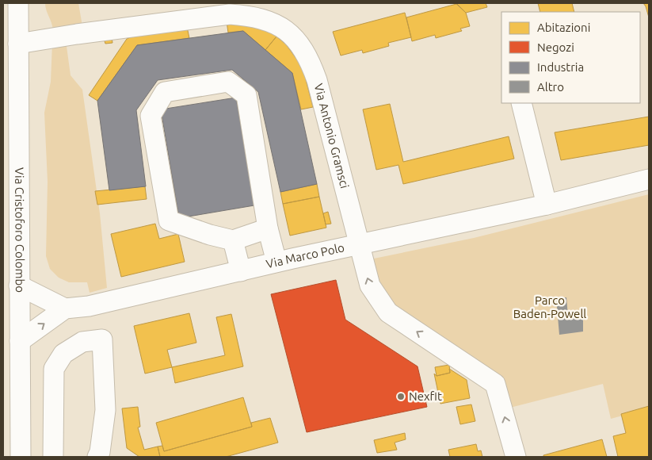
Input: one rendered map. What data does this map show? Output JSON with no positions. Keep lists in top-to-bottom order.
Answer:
{
  "streets": {
    "street": ["Via Antonio Gramsci", "Via Cristoforo Colombo", "Via Marco Polo"]
  },
  "crossings": [
    ["Via Antonio Gramsci", "Via Cristoforo Colombo"],
    ["Via Antonio Gramsci", "Via Marco Polo"],
    ["Via Cristoforo Colombo", "Via Marco Polo"]
  ],
  "parks": ["Parco Baden-Powell"],
  "places": ["Nexfit"],
  "legend": [
    "Abitazioni",
    "Negozi",
    "Industria",
    "Altro"
  ]
}
